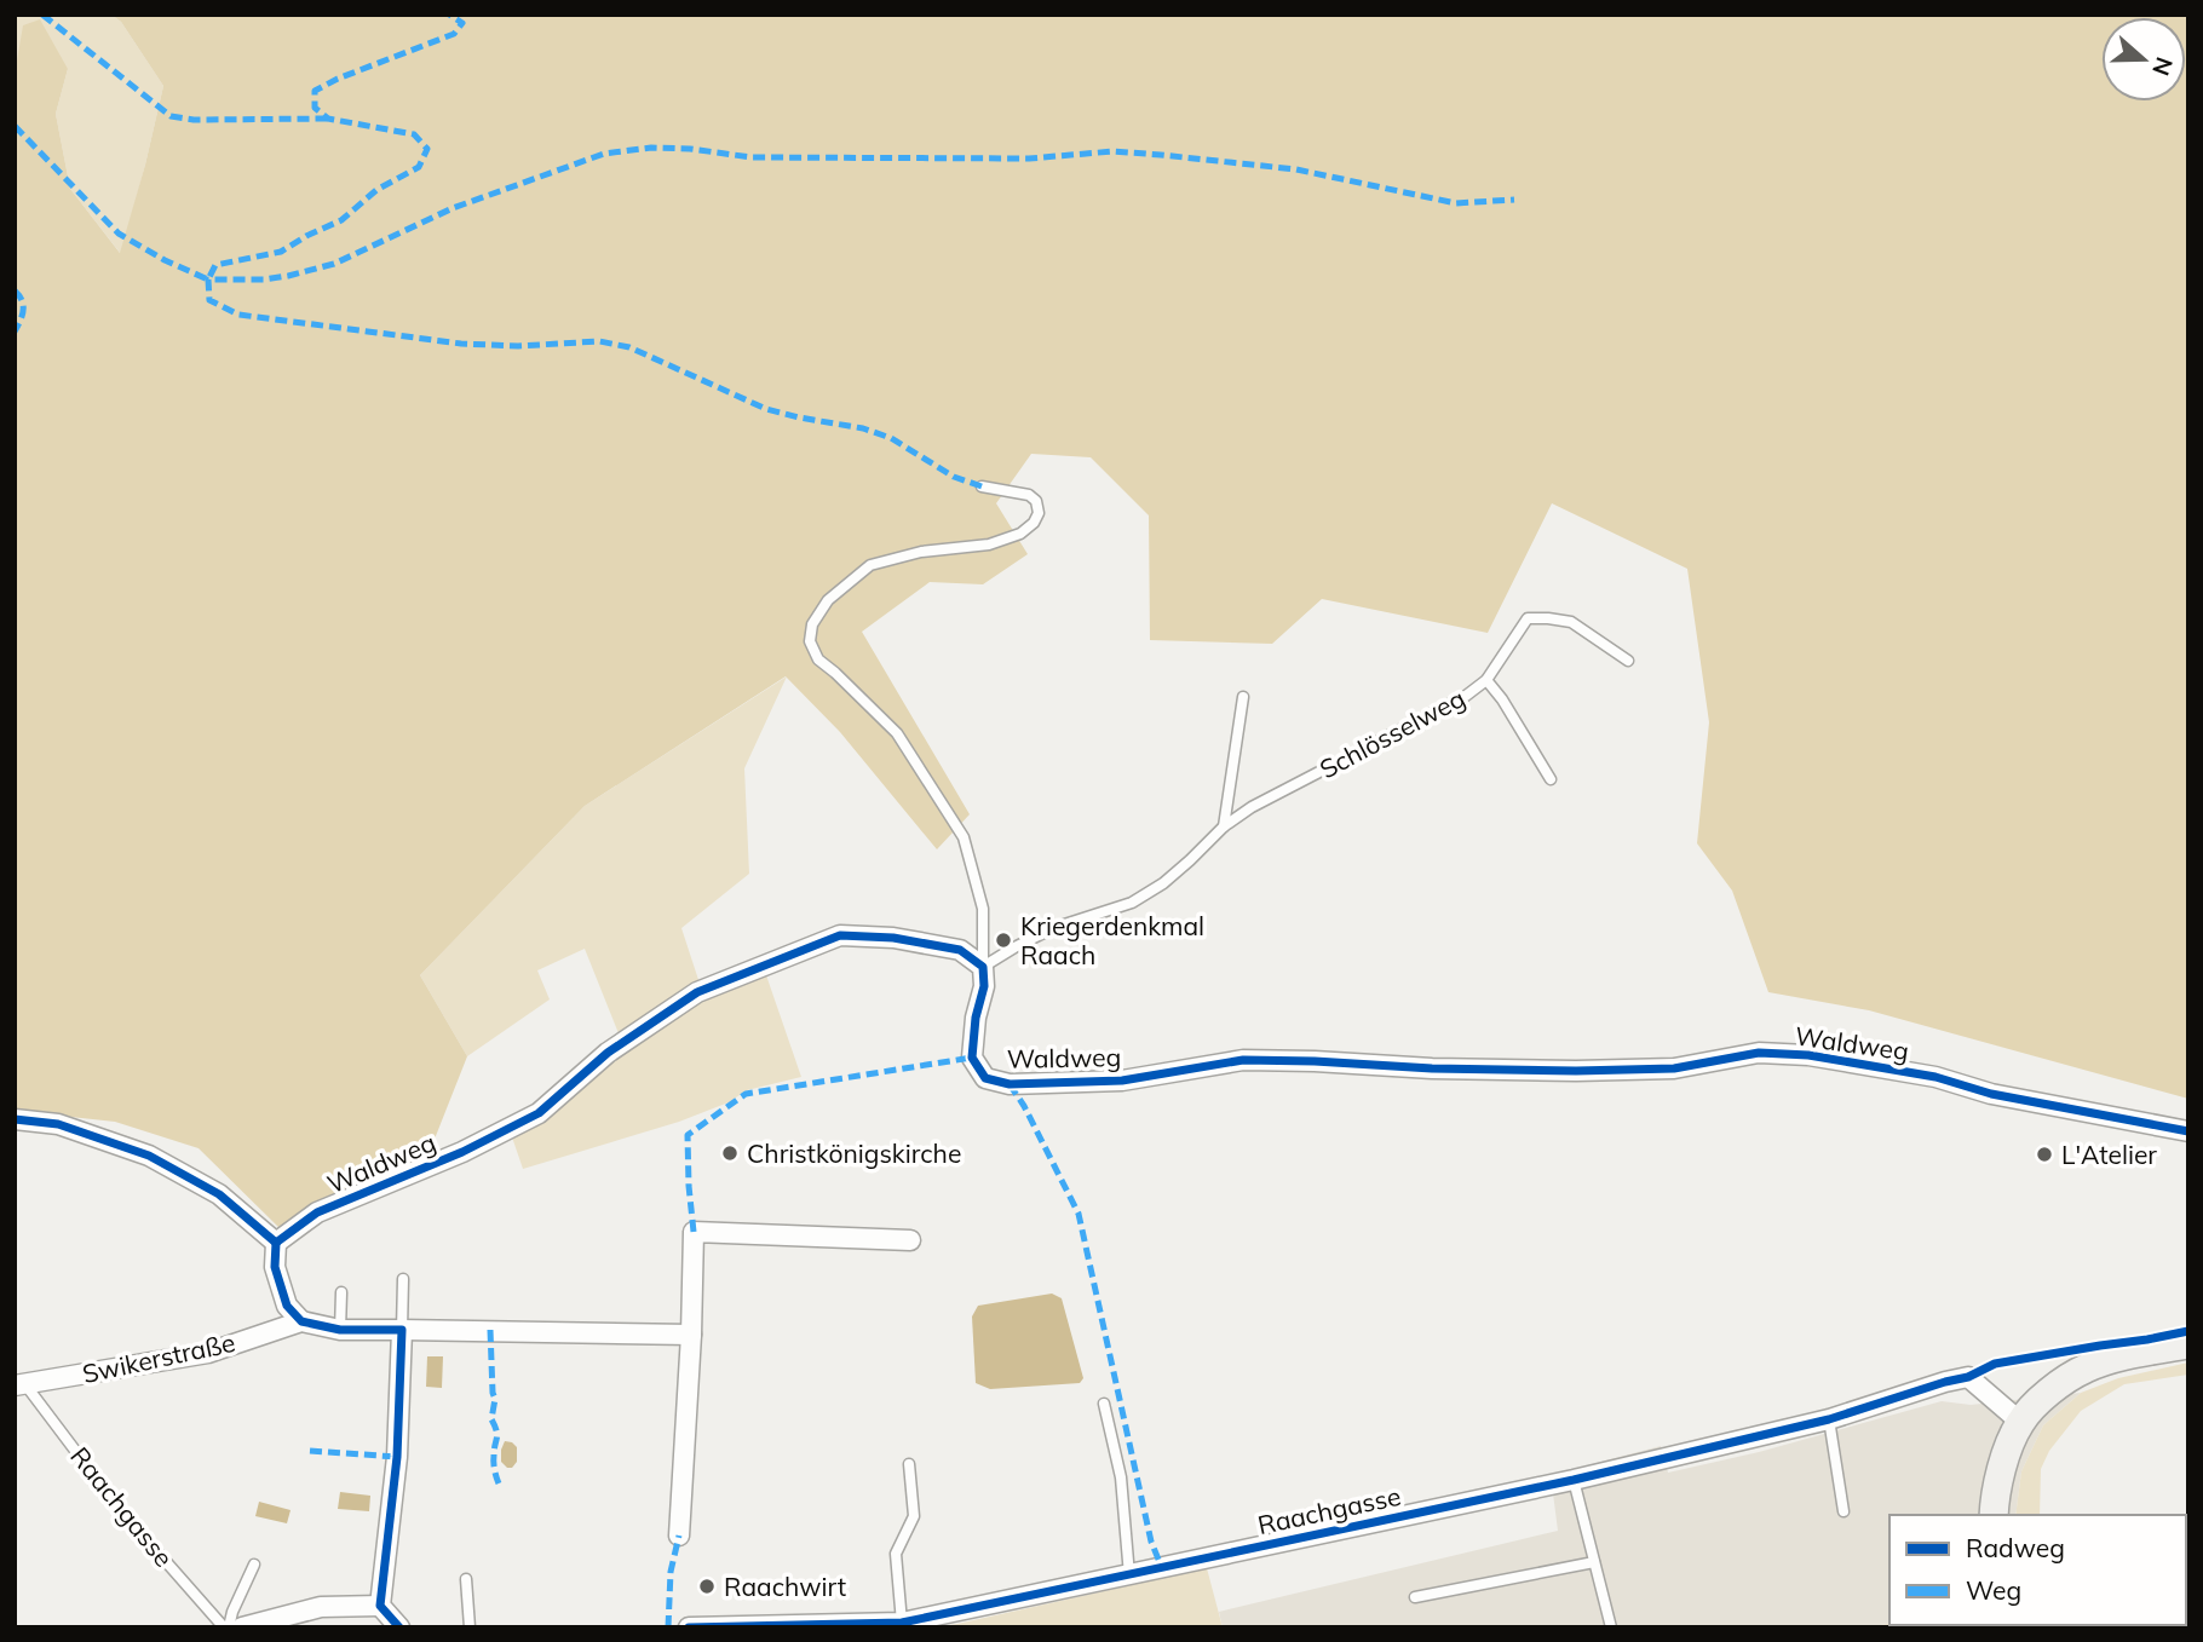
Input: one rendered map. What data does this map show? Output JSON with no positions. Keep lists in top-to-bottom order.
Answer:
{
  "streets": {
    "street": ["Waldweg", "Swikerstraße", "Raachgasse"],
    "lane": ["Schlösselweg"]
  },
  "crossings": [
    ["Schlösselweg", "Waldweg"],
    ["Swikerstraße", "Raachgasse"]
  ],
  "places": [
    "Kriegerdenkmal Raach",
    "Christkönigskirche",
    "L'Atelier",
    "Raachwirt"
  ],
  "legend": ["Radweg", "Weg"],
  "north": "right"
}
